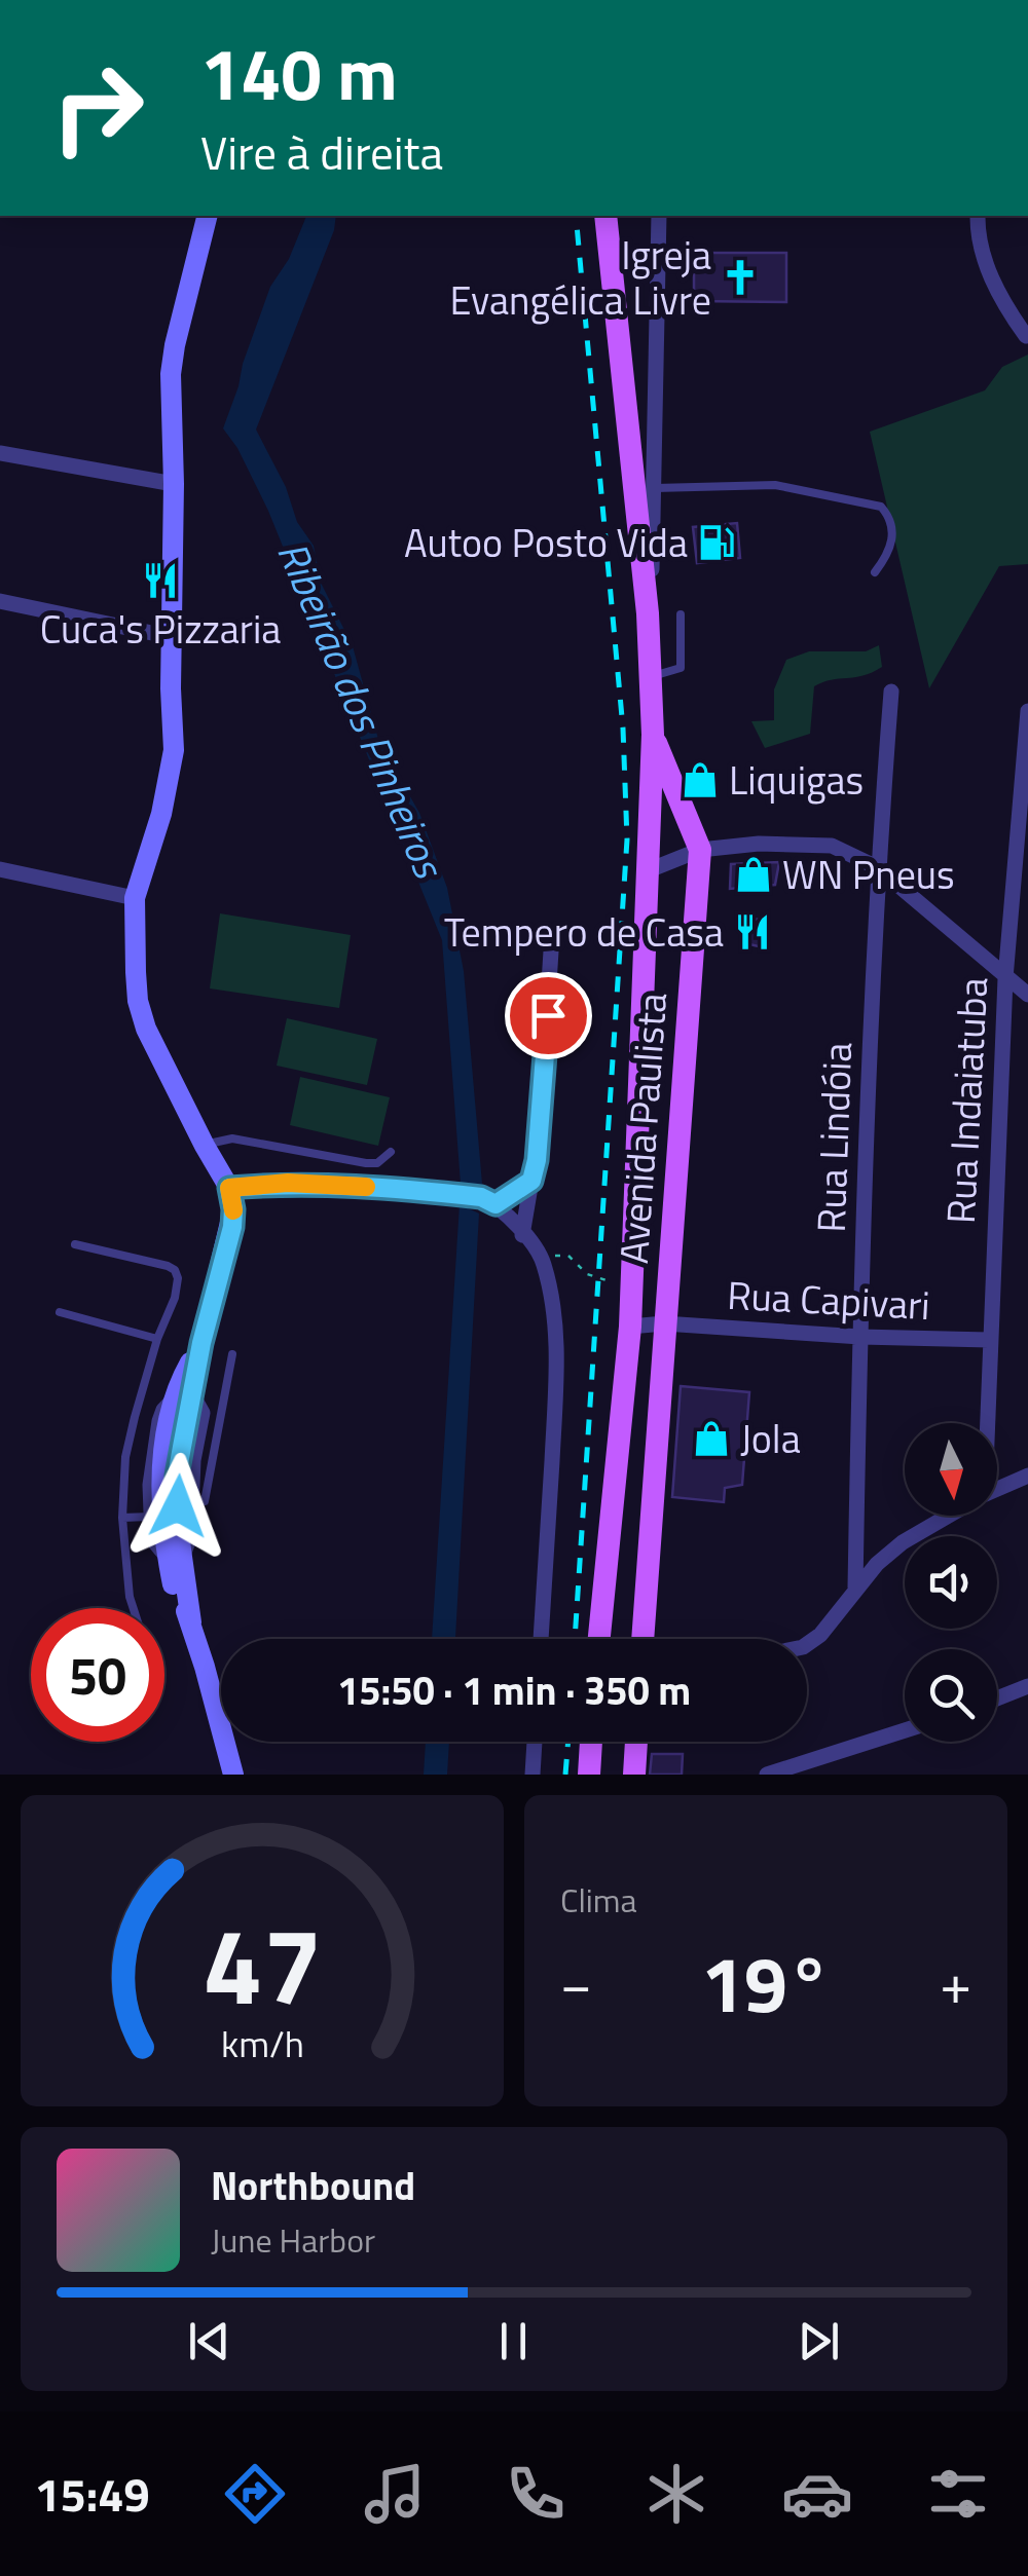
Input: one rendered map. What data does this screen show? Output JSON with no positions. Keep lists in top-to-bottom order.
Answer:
{
  "streets": {
    "main road": ["Avenida Paulista"],
    "street": ["Rua Indaiatuba", "Rua Lindóia", "Rua Capivari"]
  },
  "crossings": [
    ["Rua Indaiatuba", "Rua Capivari"],
    ["Avenida Paulista", "Rua Capivari"],
    ["Rua Lindóia", "Rua Capivari"]
  ],
  "water": ["Ribeirão dos Pinheiros"],
  "places": {
    "church": ["Igreja Evangélica Livre"],
    "fuel station": ["Autoo Posto Vida"],
    "restaurant": ["Cuca's Pizzaria", "Tempero de Casa"],
    "shop": ["Liquigas", "WN Pneus", "Jola"]
  },
  "north": "bottom",
  "page": {
    "turn": ["140 m", "Vire à direita"],
    "limit": "50",
    "trip": "15:50 · 1 min · 350 m",
    "tile": "Clima",
    "heat": ["−", "19°", "+"],
    "song": ["Northbound", "June Harbor"],
    "tabs": "15:49",
    "gauge": ["47", "km/h"]
  }
}
